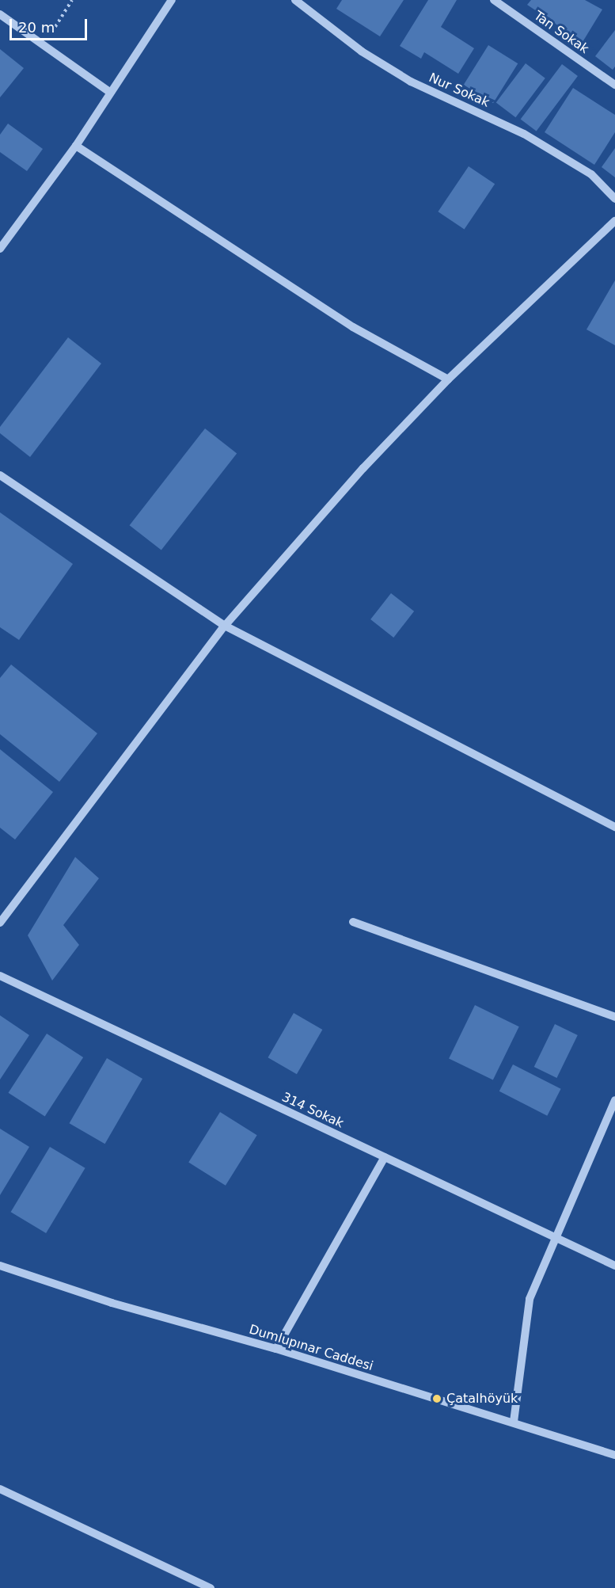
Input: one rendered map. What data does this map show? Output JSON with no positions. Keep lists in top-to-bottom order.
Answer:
{
  "streets": {
    "street": [
      "Tan Sokak",
      "Nur Sokak",
      "314 Sokak",
      "Dumlupınar Caddesi"
    ]
  },
  "places": ["Çatalhöyük"],
  "scale_bar": "20 m"
}
